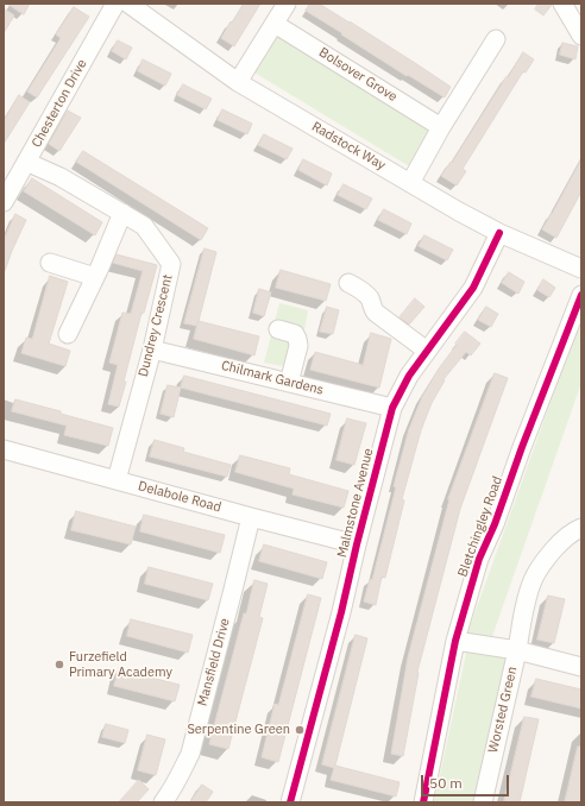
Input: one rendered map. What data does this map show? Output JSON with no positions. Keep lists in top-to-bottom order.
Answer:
{
  "streets": {
    "street": [
      "Bolsover Grove",
      "Chesterton Drive",
      "Radstock Way",
      "Dundrey Crescent",
      "Chilmark Gardens",
      "Delabole Road",
      "Malmstone Avenue",
      "Bletchingley Road",
      "Mansfield Drive",
      "Worsted Green"
    ]
  },
  "crossings": [
    ["Chesterton Drive", "Dundrey Crescent"],
    ["Radstock Way", "Malmstone Avenue"],
    ["Dundrey Crescent", "Chilmark Gardens"],
    ["Dundrey Crescent", "Delabole Road"],
    ["Chilmark Gardens", "Malmstone Avenue"],
    ["Delabole Road", "Malmstone Avenue"],
    ["Delabole Road", "Mansfield Drive"],
    ["Bletchingley Road", "Worsted Green"]
  ],
  "places": ["Furzefield Primary Academy", "Serpentine Green"],
  "scale_bar": "50 m"
}
